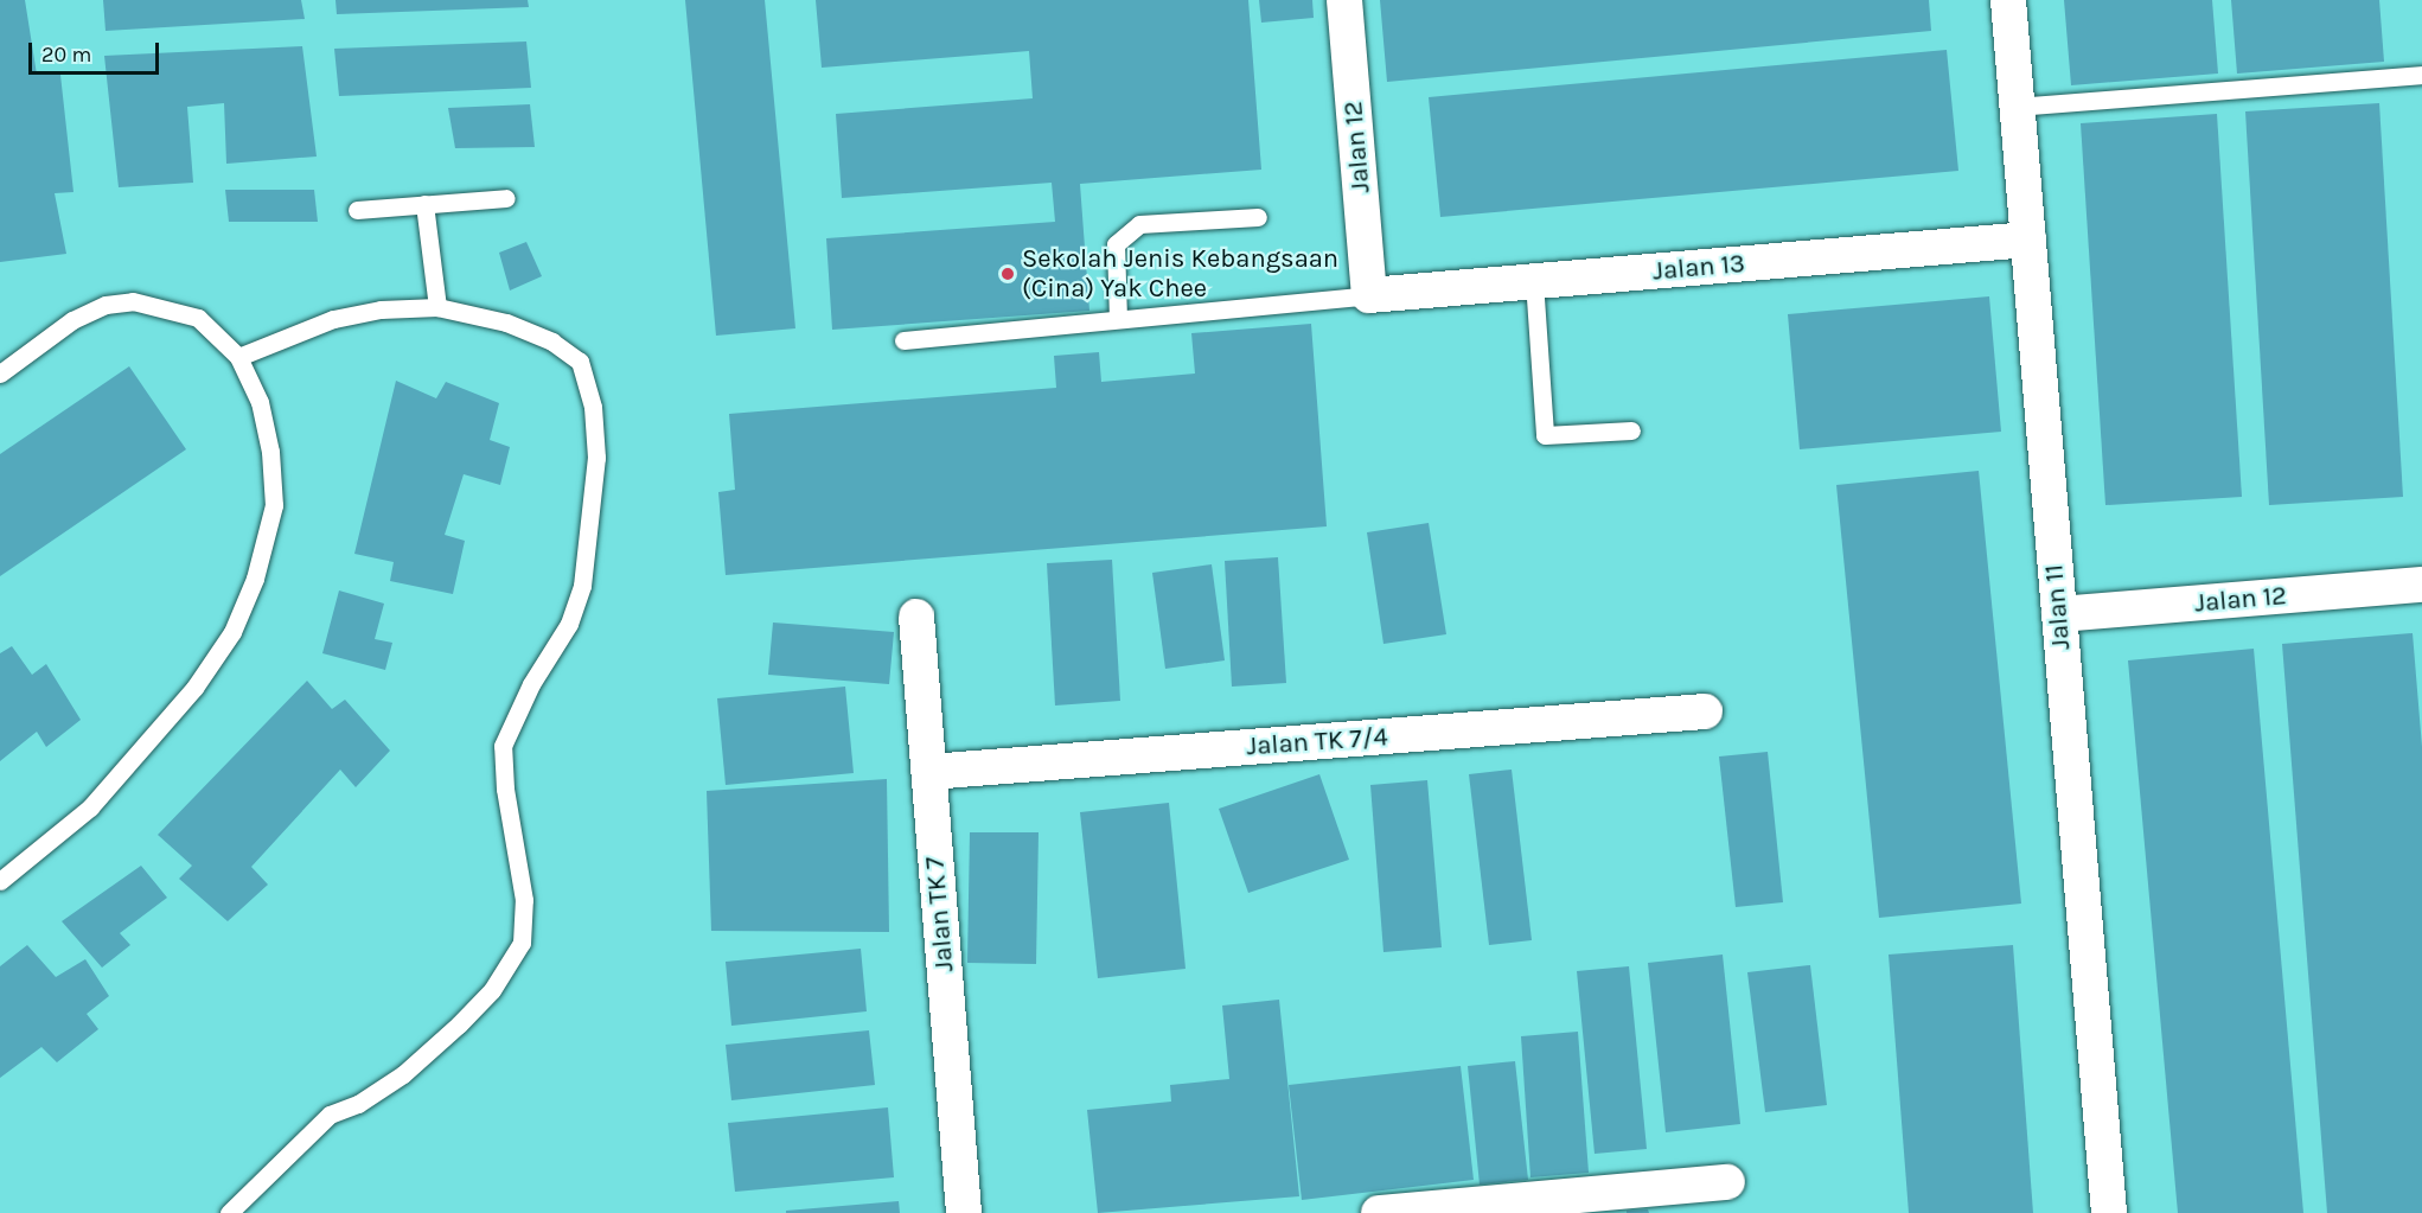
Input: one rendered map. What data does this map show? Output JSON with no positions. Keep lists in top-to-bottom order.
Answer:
{
  "streets": {
    "street": [
      "Jalan 12",
      "Jalan 13",
      "Jalan 11",
      "Jalan TK 7/4",
      "Jalan TK 7"
    ]
  },
  "crossings": [
    ["Jalan 12", "Jalan 13"],
    ["Jalan 12", "Jalan 11"],
    ["Jalan 13", "Jalan 11"],
    ["Jalan TK 7/4", "Jalan TK 7"]
  ],
  "places": ["Sekolah Jenis Kebangsaan (Cina) Yak Chee"],
  "scale_bar": "20 m"
}
